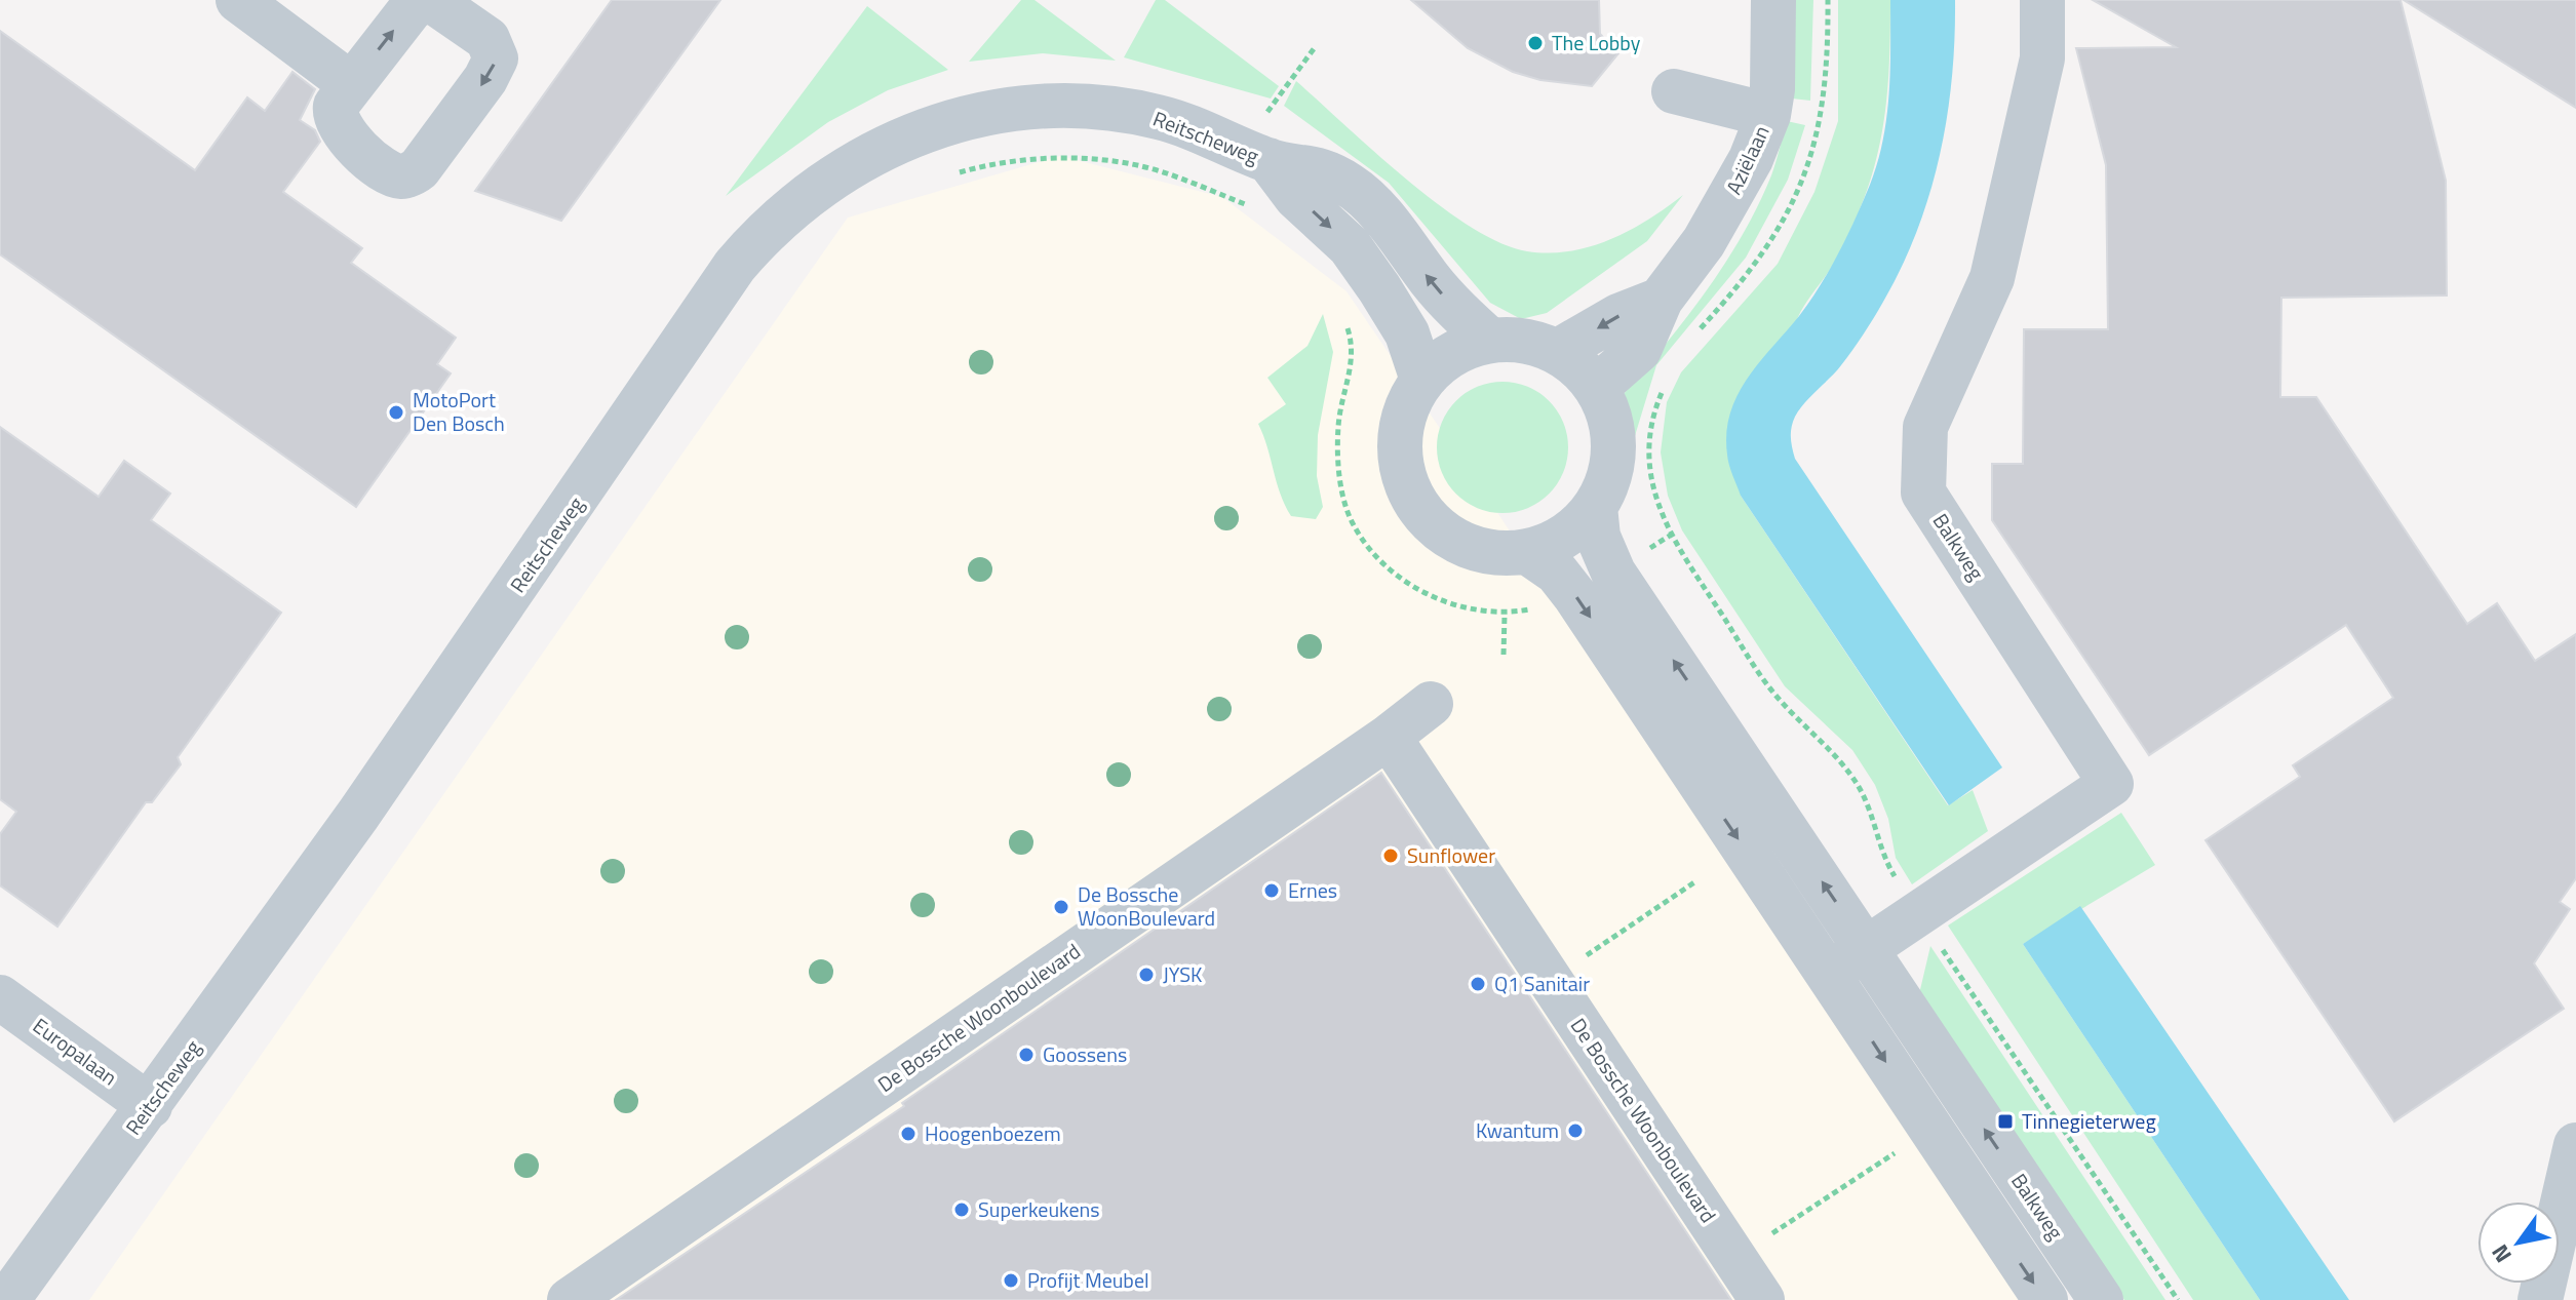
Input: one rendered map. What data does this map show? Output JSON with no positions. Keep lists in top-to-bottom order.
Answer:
{
  "streets": {
    "street": [
      "Reitscheweg",
      "Aziëlaan",
      "Balkweg",
      "De Bossche Woonboulevard",
      "Europalaan"
    ]
  },
  "crossings": [
    ["Reitscheweg", "Aziëlaan"],
    ["Reitscheweg", "Balkweg"],
    ["Reitscheweg", "Europalaan"],
    ["Aziëlaan", "Balkweg"]
  ],
  "places": {
    "other": [
      "The Lobby",
      "MotoPort Den Bosch",
      "Sunflower",
      "Ernes",
      "De Bossche WoonBoulevard",
      "JYSK",
      "Q1 Sanitair",
      "Goossens",
      "Kwantum",
      "Hoogenboezem",
      "Superkeukens",
      "Profijt Meubel"
    ],
    "transit": ["Tinnegieterweg"]
  },
  "north": "bottom left"
}
